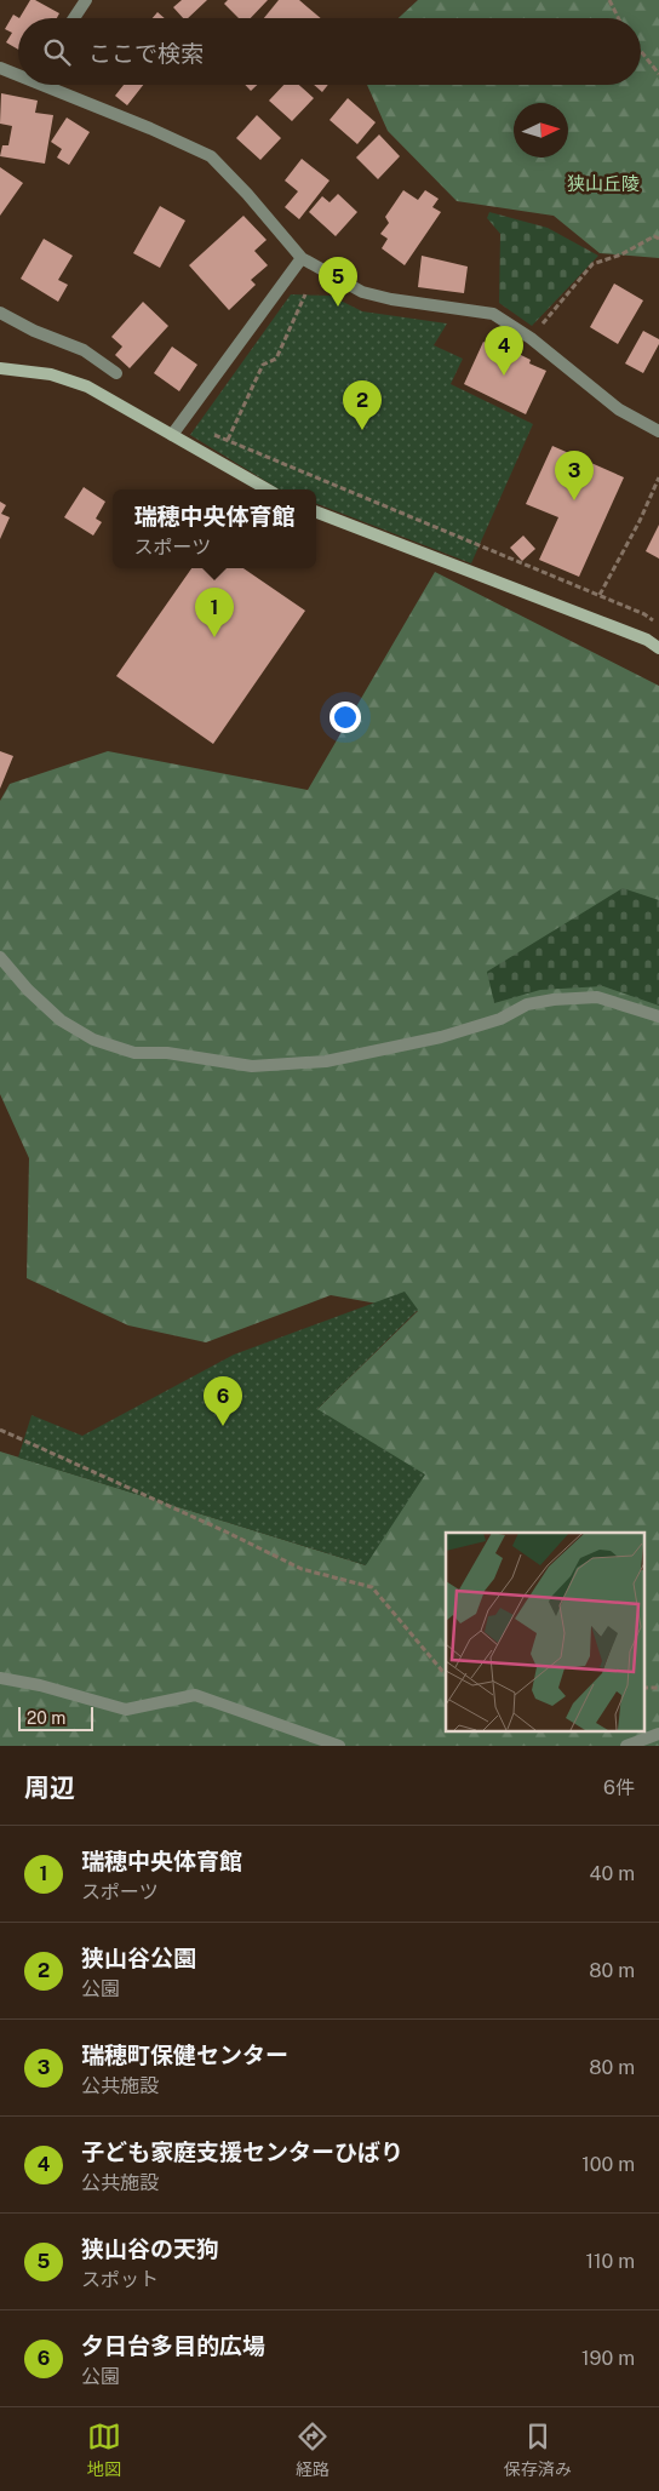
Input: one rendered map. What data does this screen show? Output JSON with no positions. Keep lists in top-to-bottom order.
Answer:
{
  "parks": ["狭山丘陵"],
  "scale_bar": "20 m",
  "north": "right",
  "page": {
    "search": "ここで検索",
    "pins": [
      "5",
      "4",
      "2",
      "3",
      "1",
      "6"
    ],
    "popup": ["瑞穂中央体育館", "スポーツ"],
    "scale": "20 m",
    "heading": ["周辺", "6件"],
    "list": [
      {
        "mark": "1",
        "name": "瑞穂中央体育館",
        "note": "スポーツ",
        "value": "40 m"
      },
      {
        "mark": "2",
        "name": "狭山谷公園",
        "note": "公園",
        "value": "80 m"
      },
      {
        "mark": "3",
        "name": "瑞穂町保健センター",
        "note": "公共施設",
        "value": "80 m"
      },
      {
        "mark": "4",
        "name": "子ども家庭支援センターひばり",
        "note": "公共施設",
        "value": "100 m"
      },
      {
        "mark": "5",
        "name": "狭山谷の天狗",
        "note": "スポット",
        "value": "110 m"
      },
      {
        "mark": "6",
        "name": "夕日台多目的広場",
        "note": "公園",
        "value": "190 m"
      }
    ],
    "nav": ["地図", "経路", "保存済み"]
  }
}
